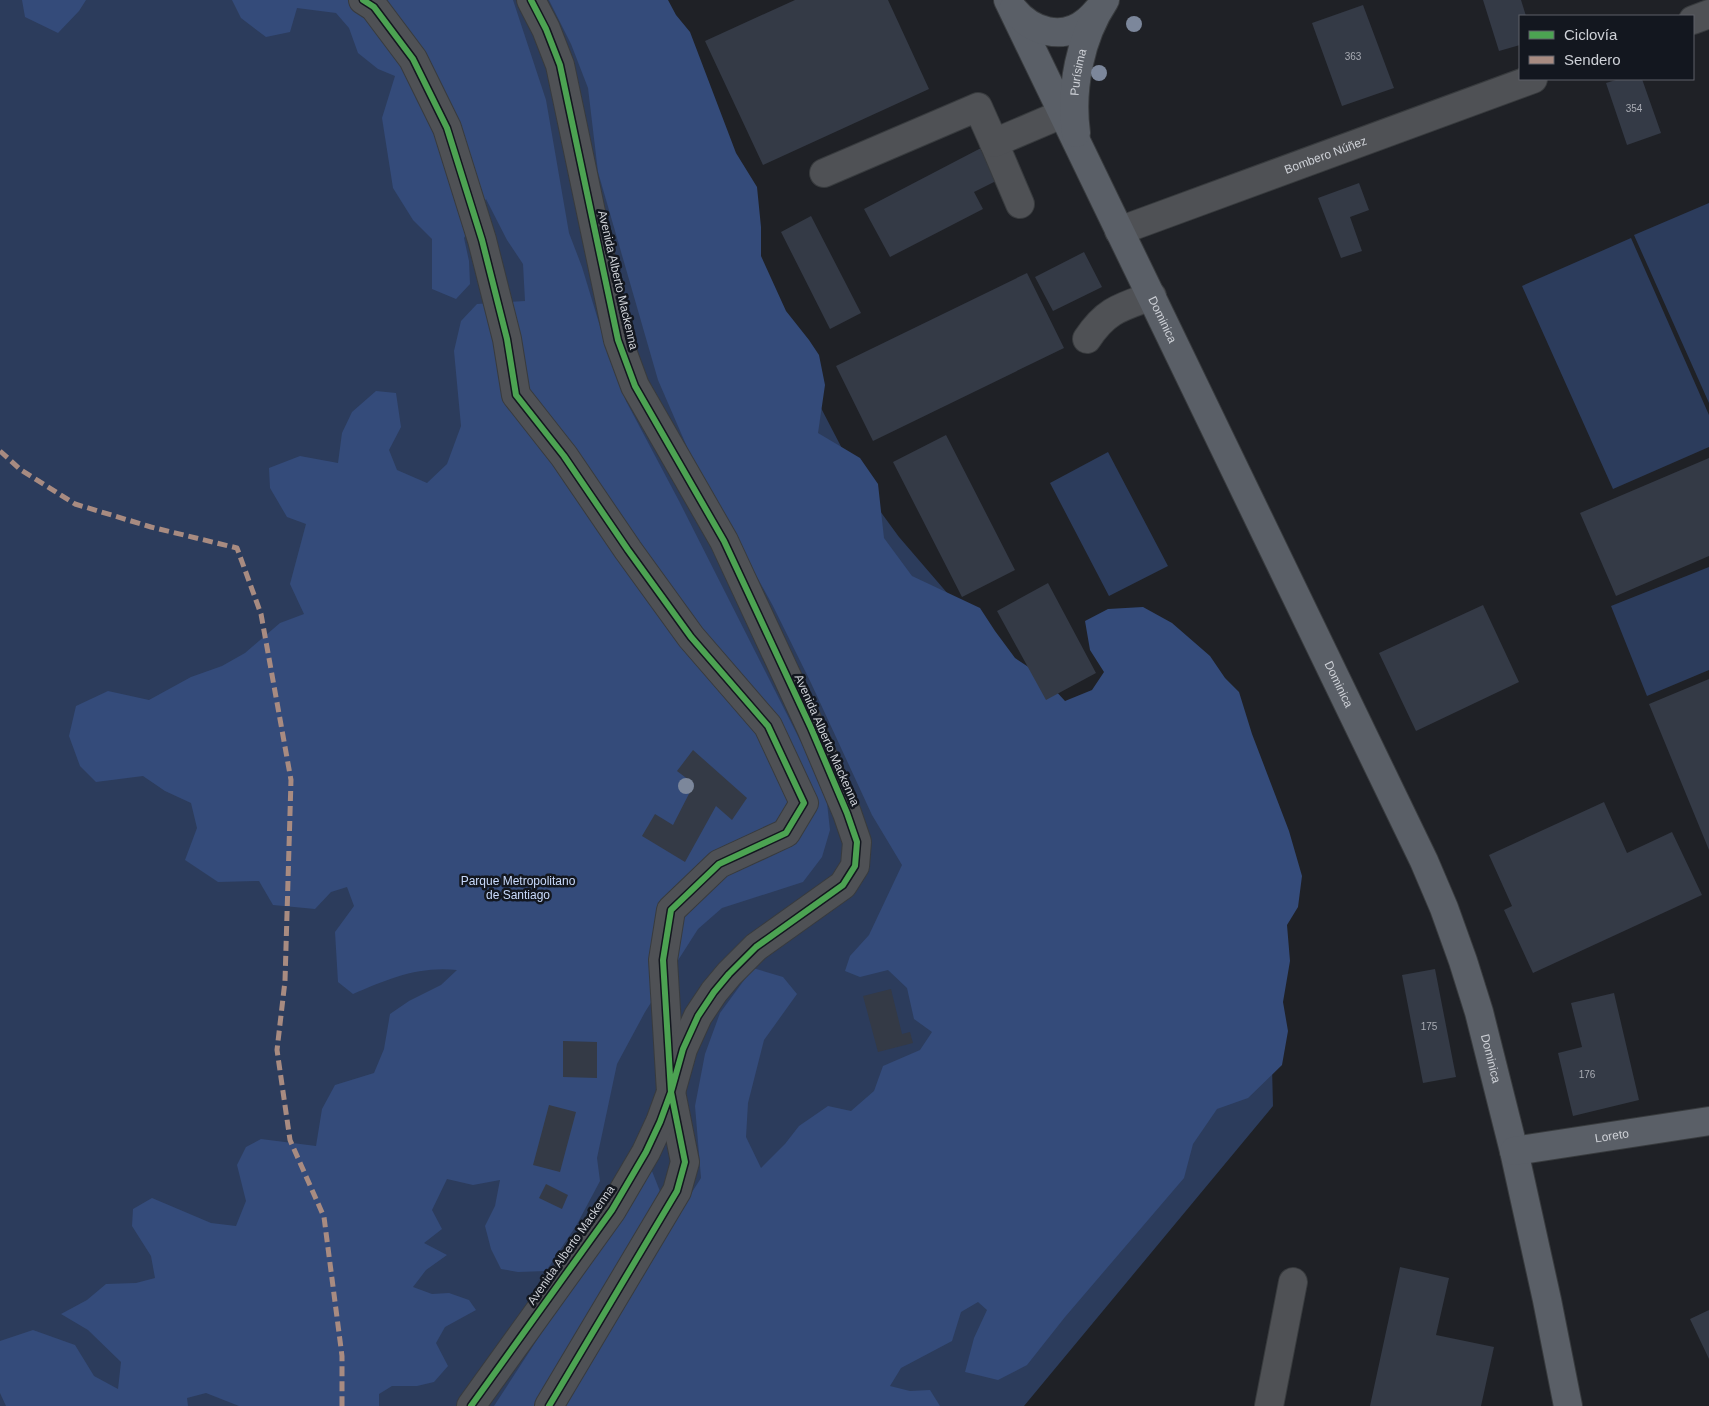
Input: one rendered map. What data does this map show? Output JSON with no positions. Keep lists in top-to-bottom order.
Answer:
{
  "streets": {
    "main road": ["Purísima", "Dominica", "Loreto"],
    "street": ["Bombero Núñez", "Avenida Alberto Mackenna"]
  },
  "crossings": [
    ["Purísima", "Dominica"],
    ["Bombero Núñez", "Dominica"],
    ["Dominica", "Loreto"]
  ],
  "parks": ["Parque Metropolitano de Santiago"],
  "house_numbers": [
    "363",
    "354",
    "175",
    "176"
  ],
  "legend": ["Ciclovía", "Sendero"]
}
